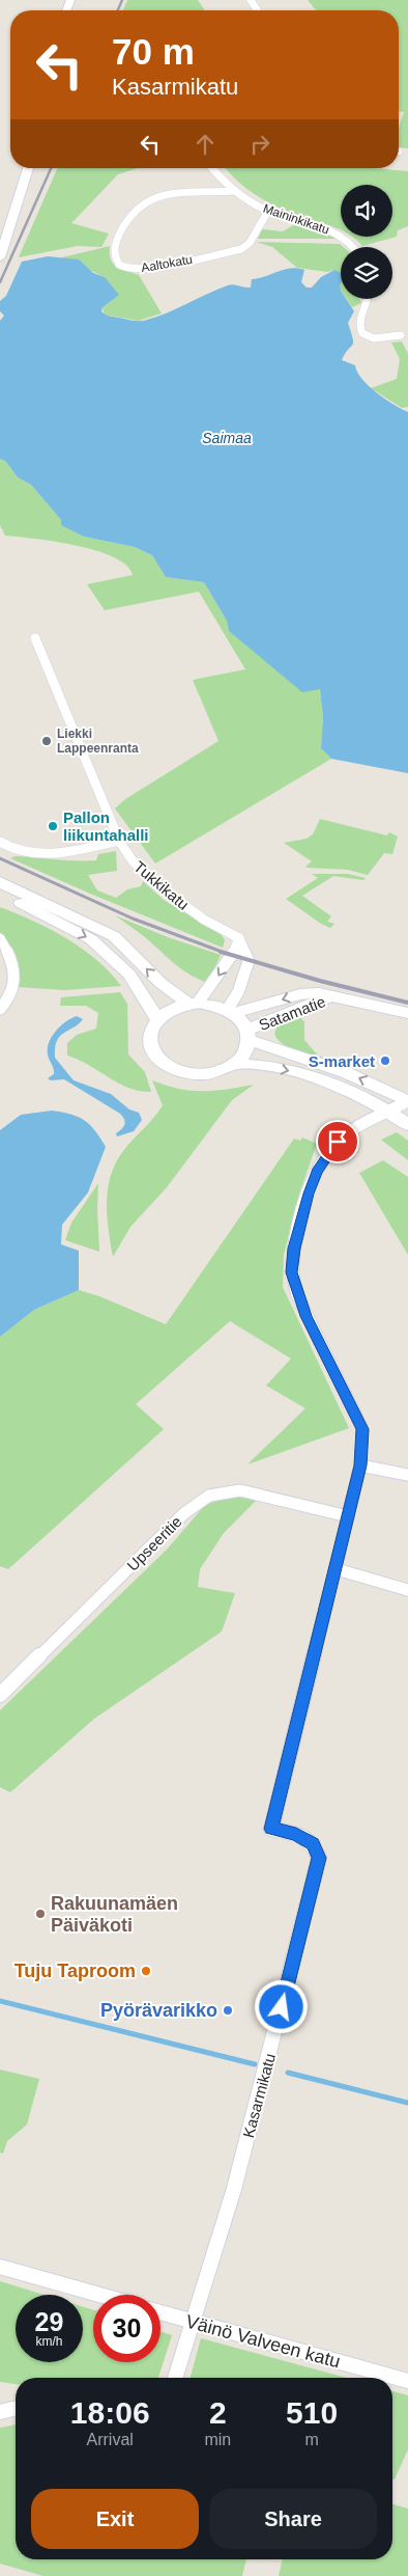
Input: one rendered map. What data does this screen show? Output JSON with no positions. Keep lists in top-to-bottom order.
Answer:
{
  "streets": {
    "main road": ["Satamatie"],
    "street": [
      "Maininkikatu",
      "Aaltokatu",
      "Tukkikatu",
      "Upseeritie",
      "Kasarmikatu",
      "Väinö Valveen katu"
    ]
  },
  "crossings": [
    ["Maininkikatu", "Aaltokatu"],
    ["Upseeritie", "Kasarmikatu"],
    ["Kasarmikatu", "Väinö Valveen katu"]
  ],
  "water": ["Saimaa"],
  "places": [
    "Liekki Lappeenranta",
    "Pallon liikuntahalli",
    "S-market",
    "Rakuunamäen Päiväkoti",
    "Tuju Taproom",
    "Pyörävarikko"
  ],
  "page": {
    "turn": ["70 m", "Kasarmikatu"],
    "speed": "29 km/h",
    "limit": "30",
    "eta": [
      "18:06",
      "Arrival",
      "2",
      "min",
      "510",
      "m"
    ],
    "buttons": ["Exit", "Share"]
  }
}
